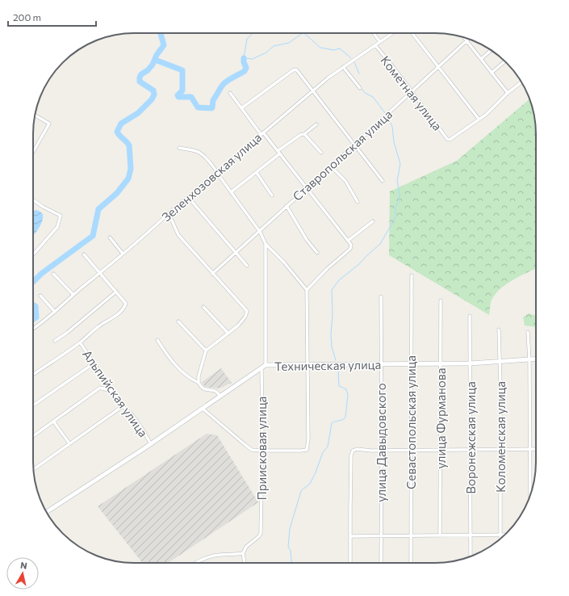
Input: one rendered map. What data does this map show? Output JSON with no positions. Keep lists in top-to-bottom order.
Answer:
{
  "streets": {
    "street": [
      "Кометная улица",
      "Ставропольская улица",
      "Зеленхозовская улица",
      "Техническая улица",
      "Альпийская улица",
      "улица Фурманова",
      "Севастопольская улица",
      "Коломенская улица",
      "Воронежская улица",
      "улица Давыдовского",
      "Приисковая улица"
    ]
  },
  "crossings": [
    ["Кометная улица", "Ставропольская улица"],
    ["Кометная улица", "Зеленхозовская улица"],
    ["Техническая улица", "Альпийская улица"],
    ["Техническая улица", "улица Фурманова"],
    ["Техническая улица", "Севастопольская улица"],
    ["Техническая улица", "Коломенская улица"],
    ["Техническая улица", "Воронежская улица"],
    ["Техническая улица", "улица Давыдовского"],
    ["Техническая улица", "Приисковая улица"]
  ],
  "scale_bar": "200 m",
  "north": "top"
}
